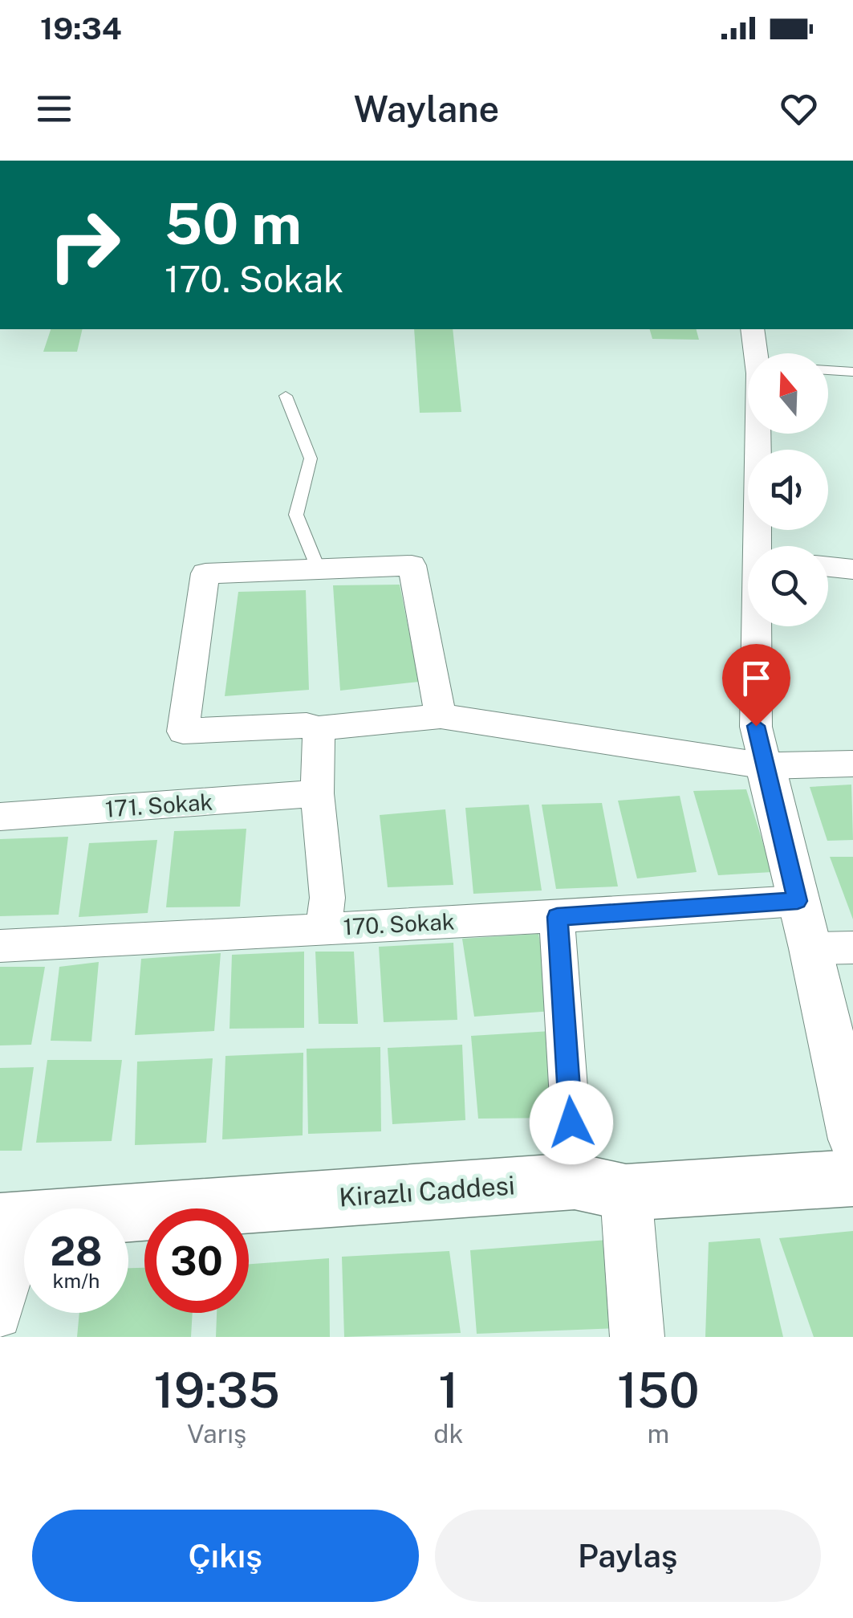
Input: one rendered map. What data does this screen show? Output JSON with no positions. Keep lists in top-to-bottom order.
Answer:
{
  "streets": {
    "main road": ["Kirazlı Caddesi"],
    "street": ["171. Sokak", "170. Sokak"]
  },
  "north": "top",
  "page": {
    "status": "19:34",
    "header": "Waylane",
    "turn": ["50 m", "170. Sokak"],
    "speed": "28 km/h",
    "limit": "30",
    "eta": [
      "19:35",
      "Varış",
      "1",
      "dk",
      "150",
      "m"
    ],
    "buttons": ["Çıkış", "Paylaş"]
  }
}
